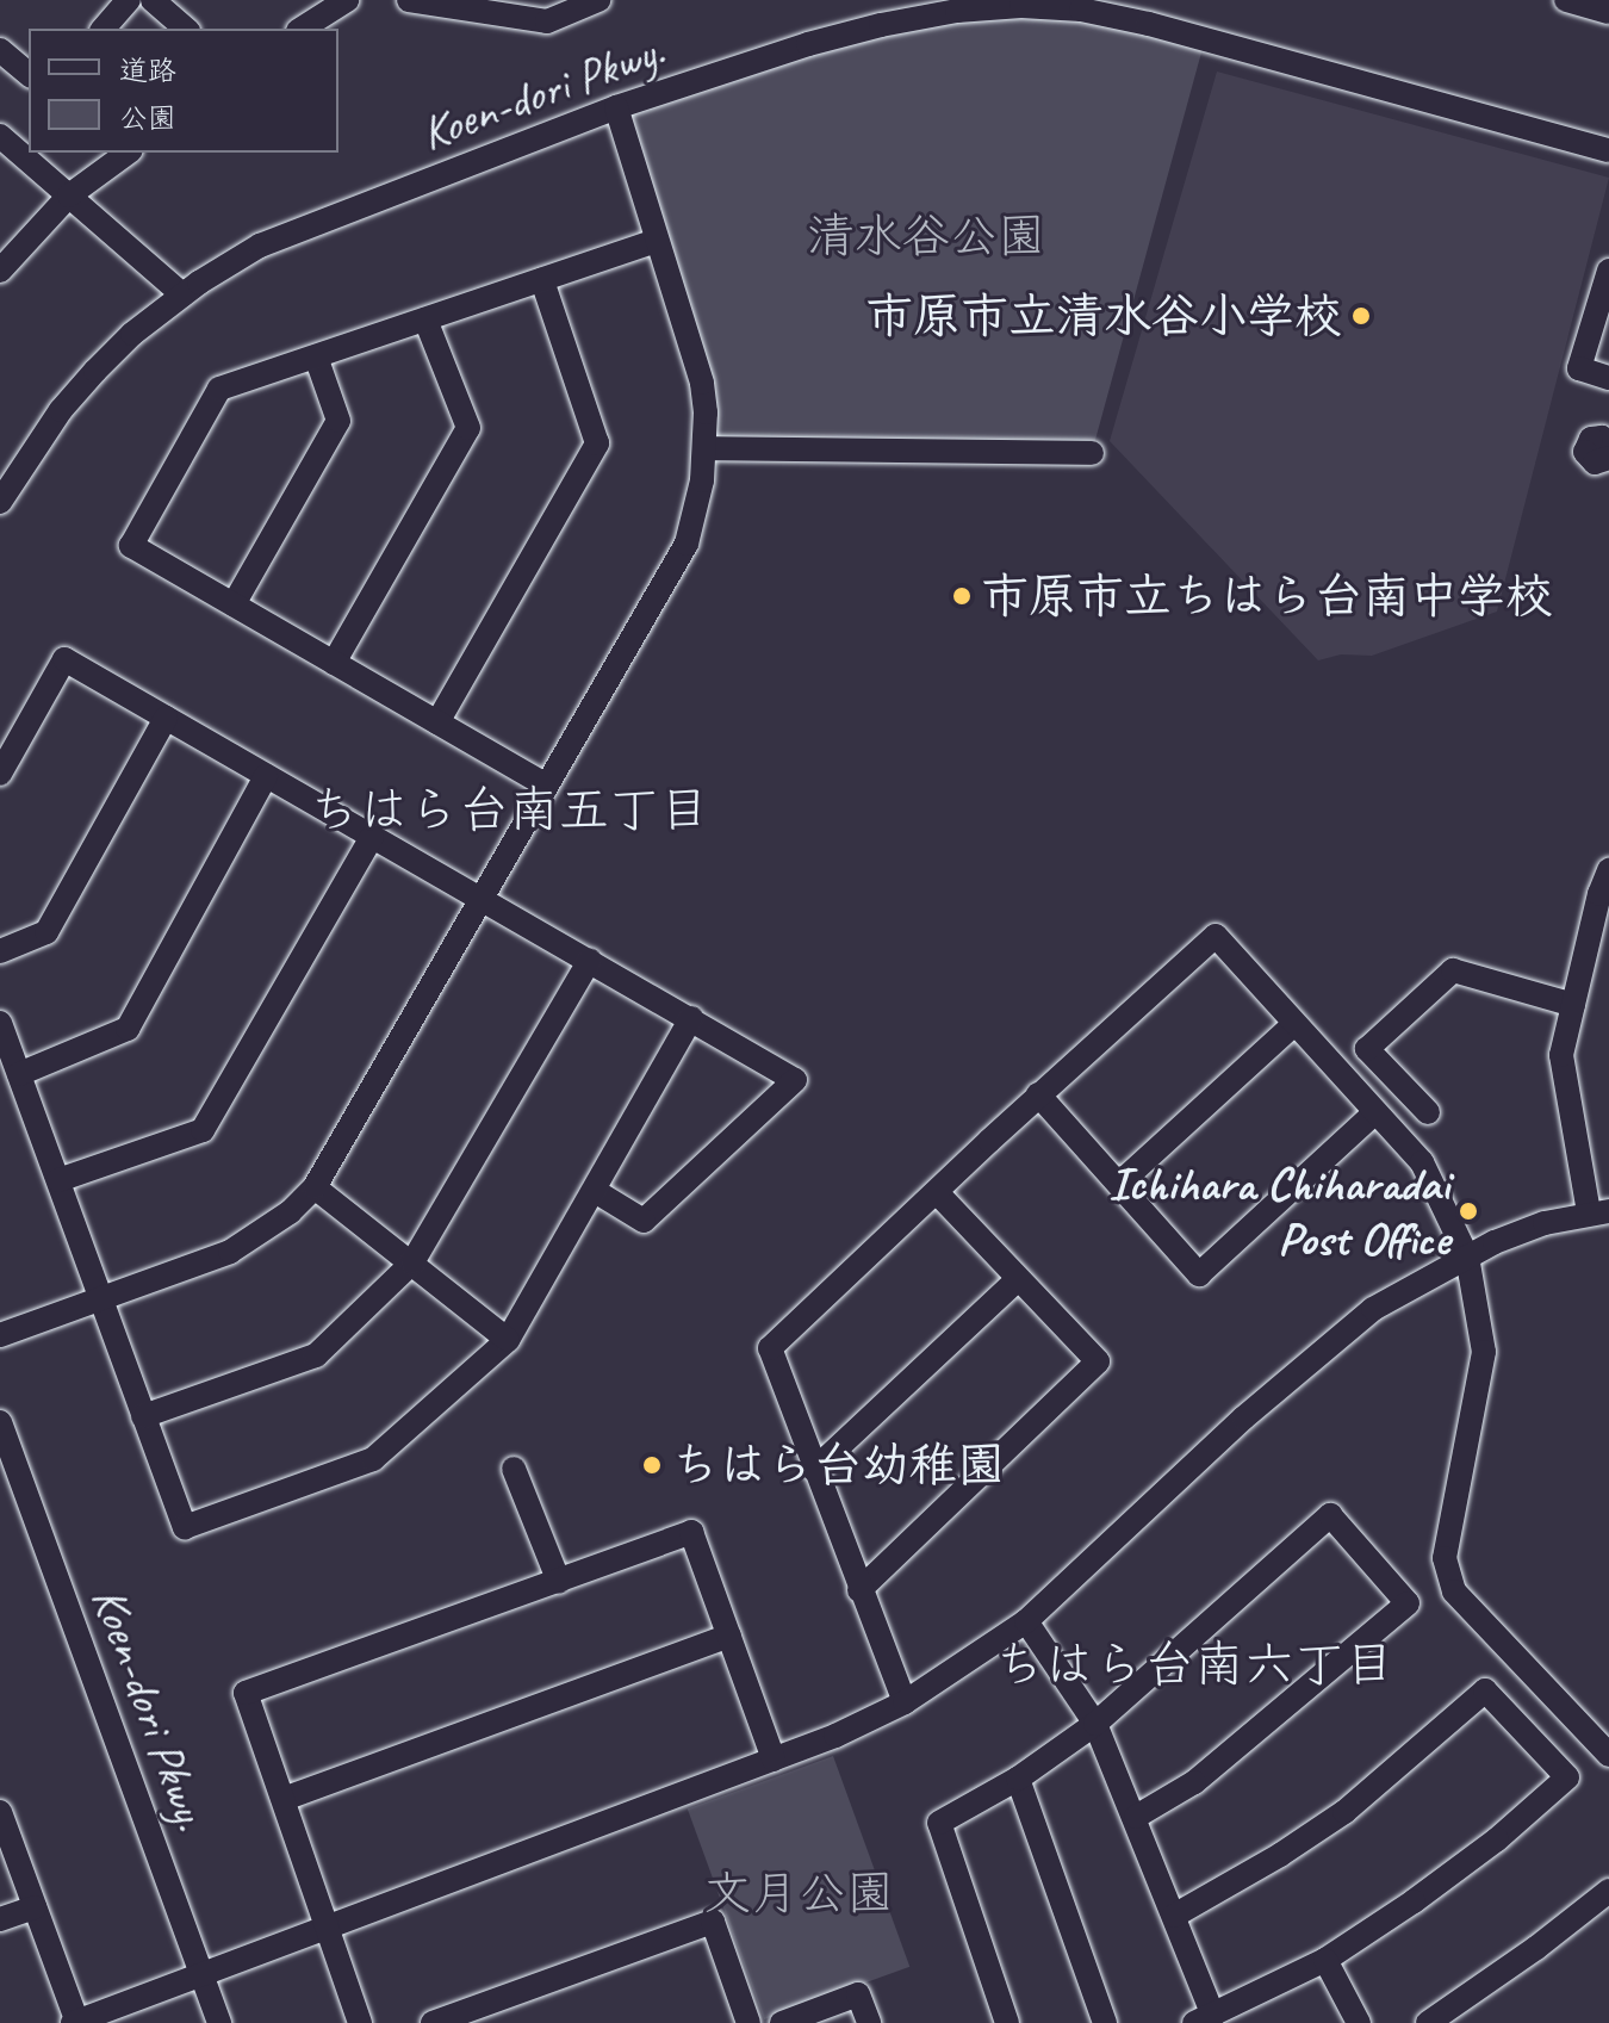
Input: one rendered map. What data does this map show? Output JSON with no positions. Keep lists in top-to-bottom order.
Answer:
{
  "streets": {
    "street": ["Koen-dori Pkwy."]
  },
  "districts": ["ちはら台南五丁目", "ちはら台南六丁目"],
  "parks": ["清水谷公園", "文月公園"],
  "places": [
    "市原市立清水谷小学校",
    "市原市立ちはら台南中学校",
    "Ichihara Chiharadai Post Office",
    "ちはら台幼稚園"
  ],
  "legend": ["道路", "公園"]
}
